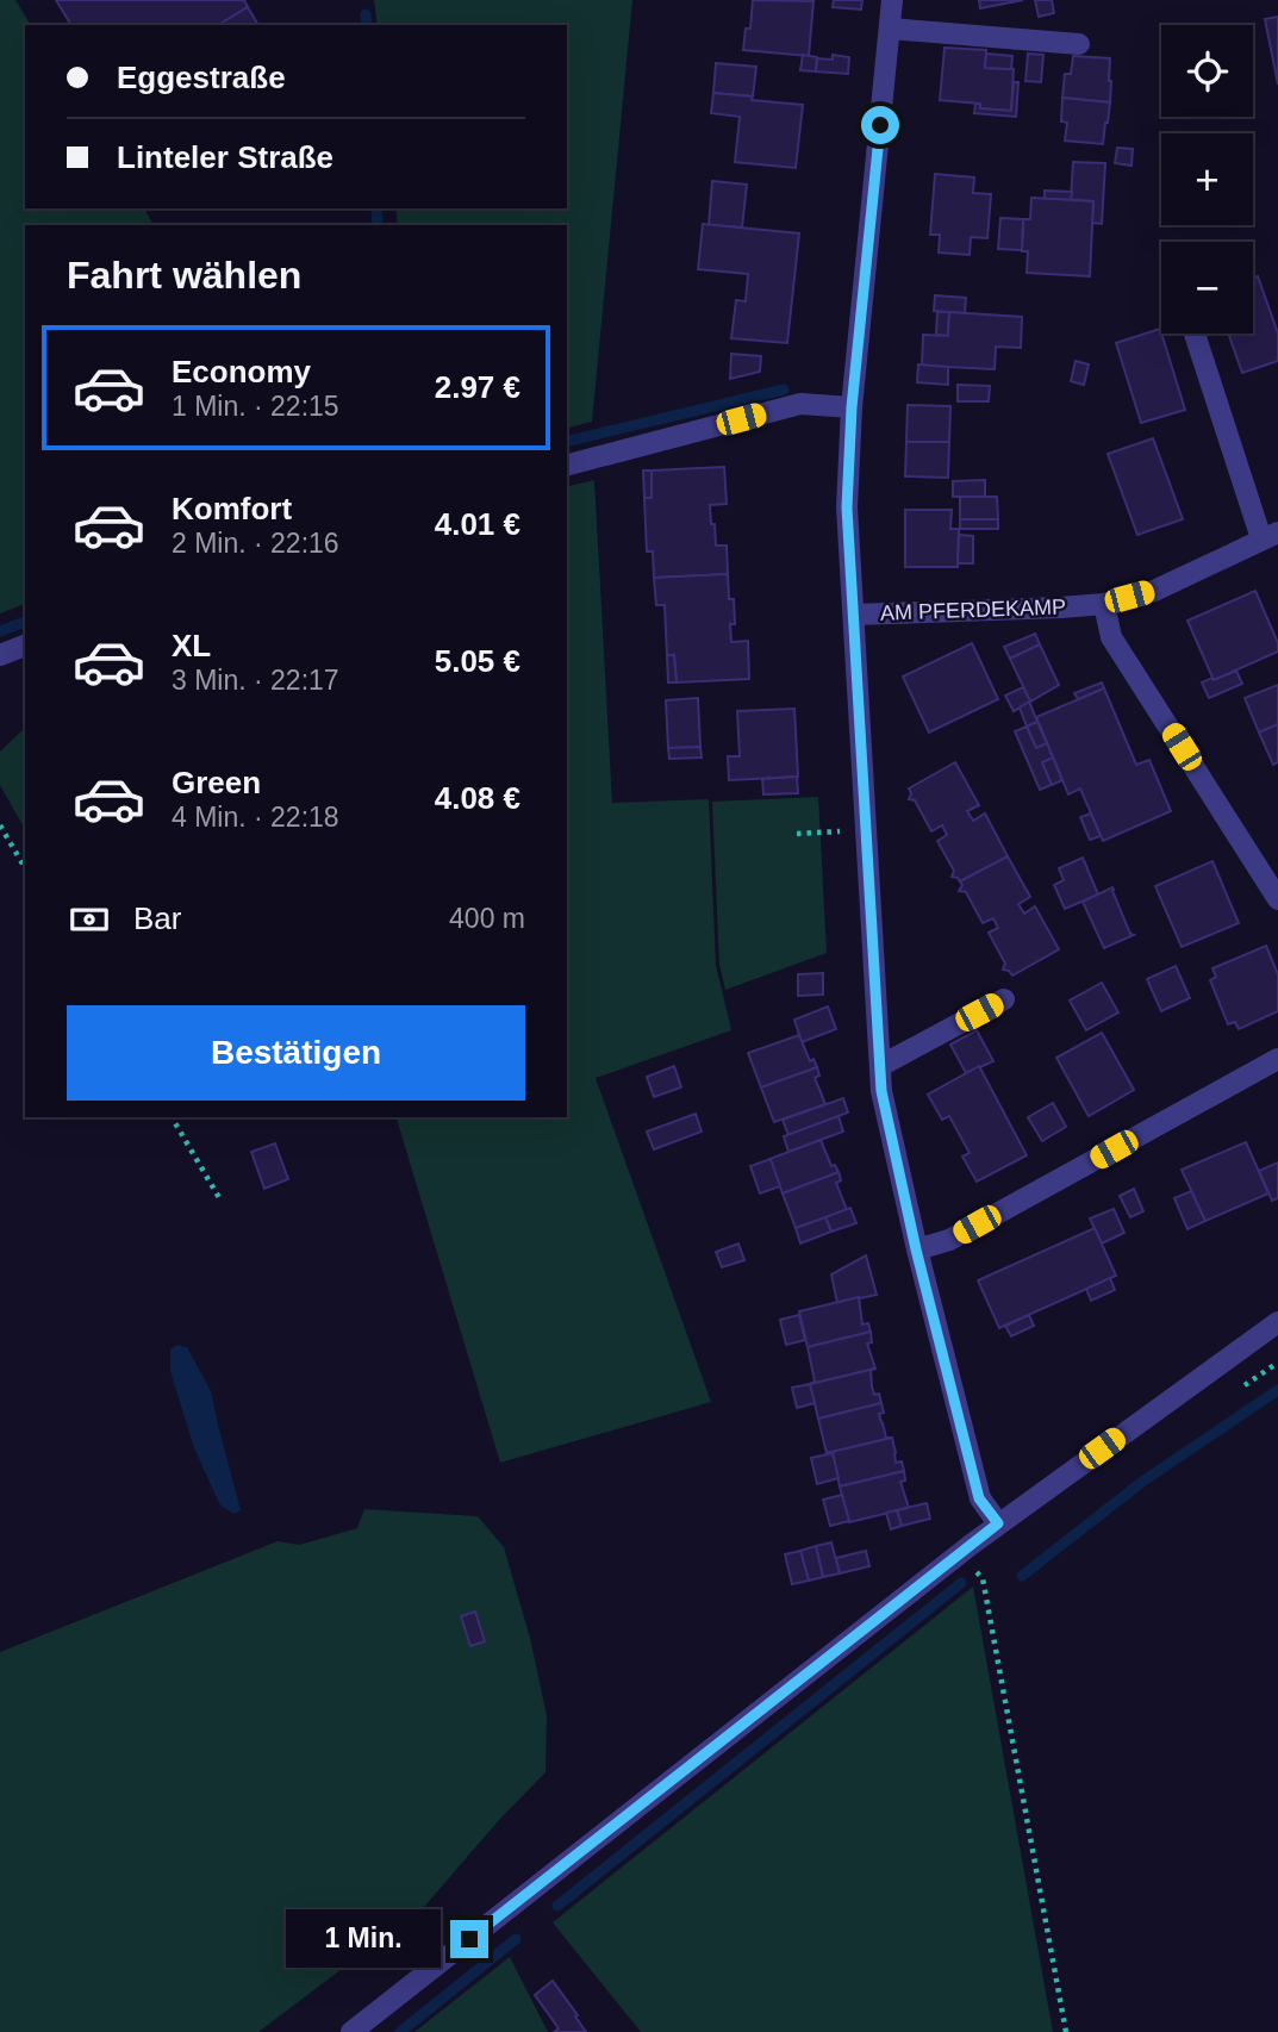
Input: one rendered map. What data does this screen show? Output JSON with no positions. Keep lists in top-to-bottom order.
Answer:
{
  "streets": {
    "street": ["AM PFERDEKAMP"]
  },
  "page": {
    "map_buttons": ["+", "−"],
    "banner": ["Eggestraße", "Linteler Straße"],
    "heading": "Fahrt wählen",
    "list": [
      {
        "name": "Economy",
        "note": "1 Min. · 22:15",
        "value": "2.97 €"
      },
      {
        "name": "Komfort",
        "note": "2 Min. · 22:16",
        "value": "4.01 €"
      },
      {
        "name": "XL",
        "note": "3 Min. · 22:17",
        "value": "5.05 €"
      },
      {
        "name": "Green",
        "note": "4 Min. · 22:18",
        "value": "4.08 €"
      }
    ],
    "pay": ["Bar", "400 m"],
    "buttons": "Bestätigen",
    "bubble": "1 Min."
  }
}
